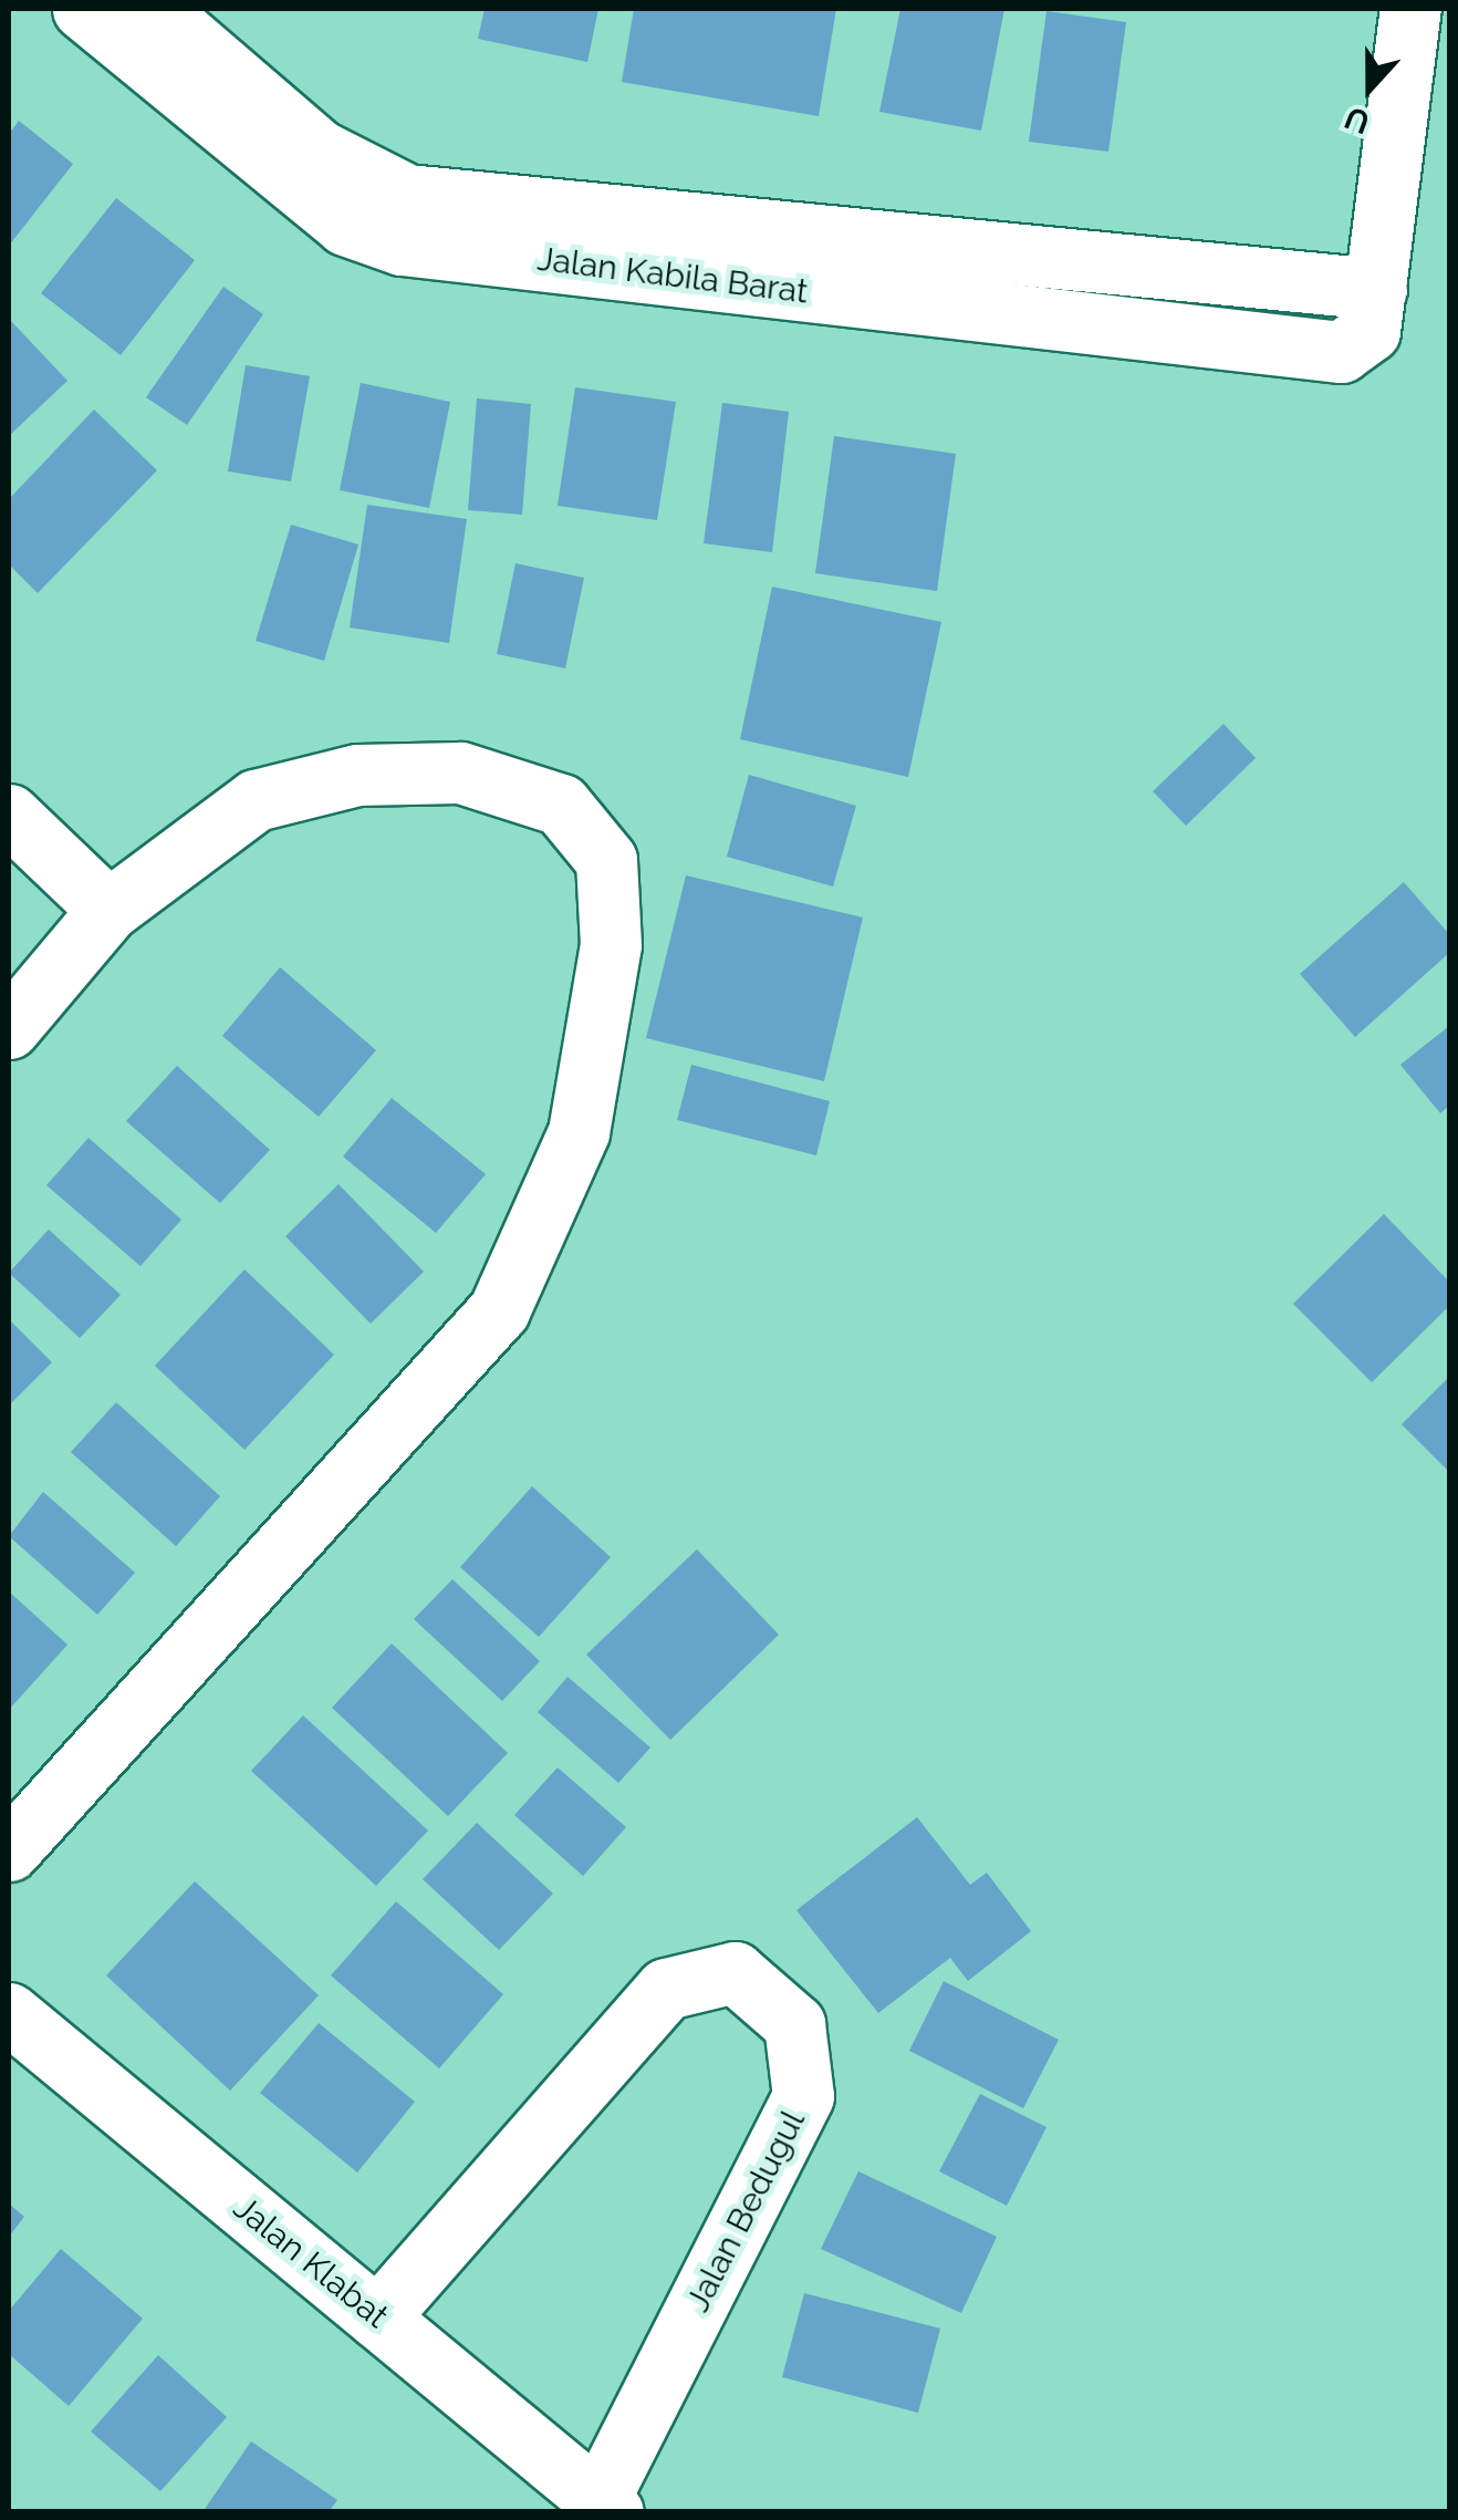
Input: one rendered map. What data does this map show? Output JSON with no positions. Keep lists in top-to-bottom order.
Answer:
{
  "streets": {
    "street": ["Jalan Kabila Barat", "Jalan Bedugul", "Jalan Klabat"]
  },
  "crossings": [
    ["Jalan Bedugul", "Jalan Klabat"]
  ],
  "north": "bottom"
}
